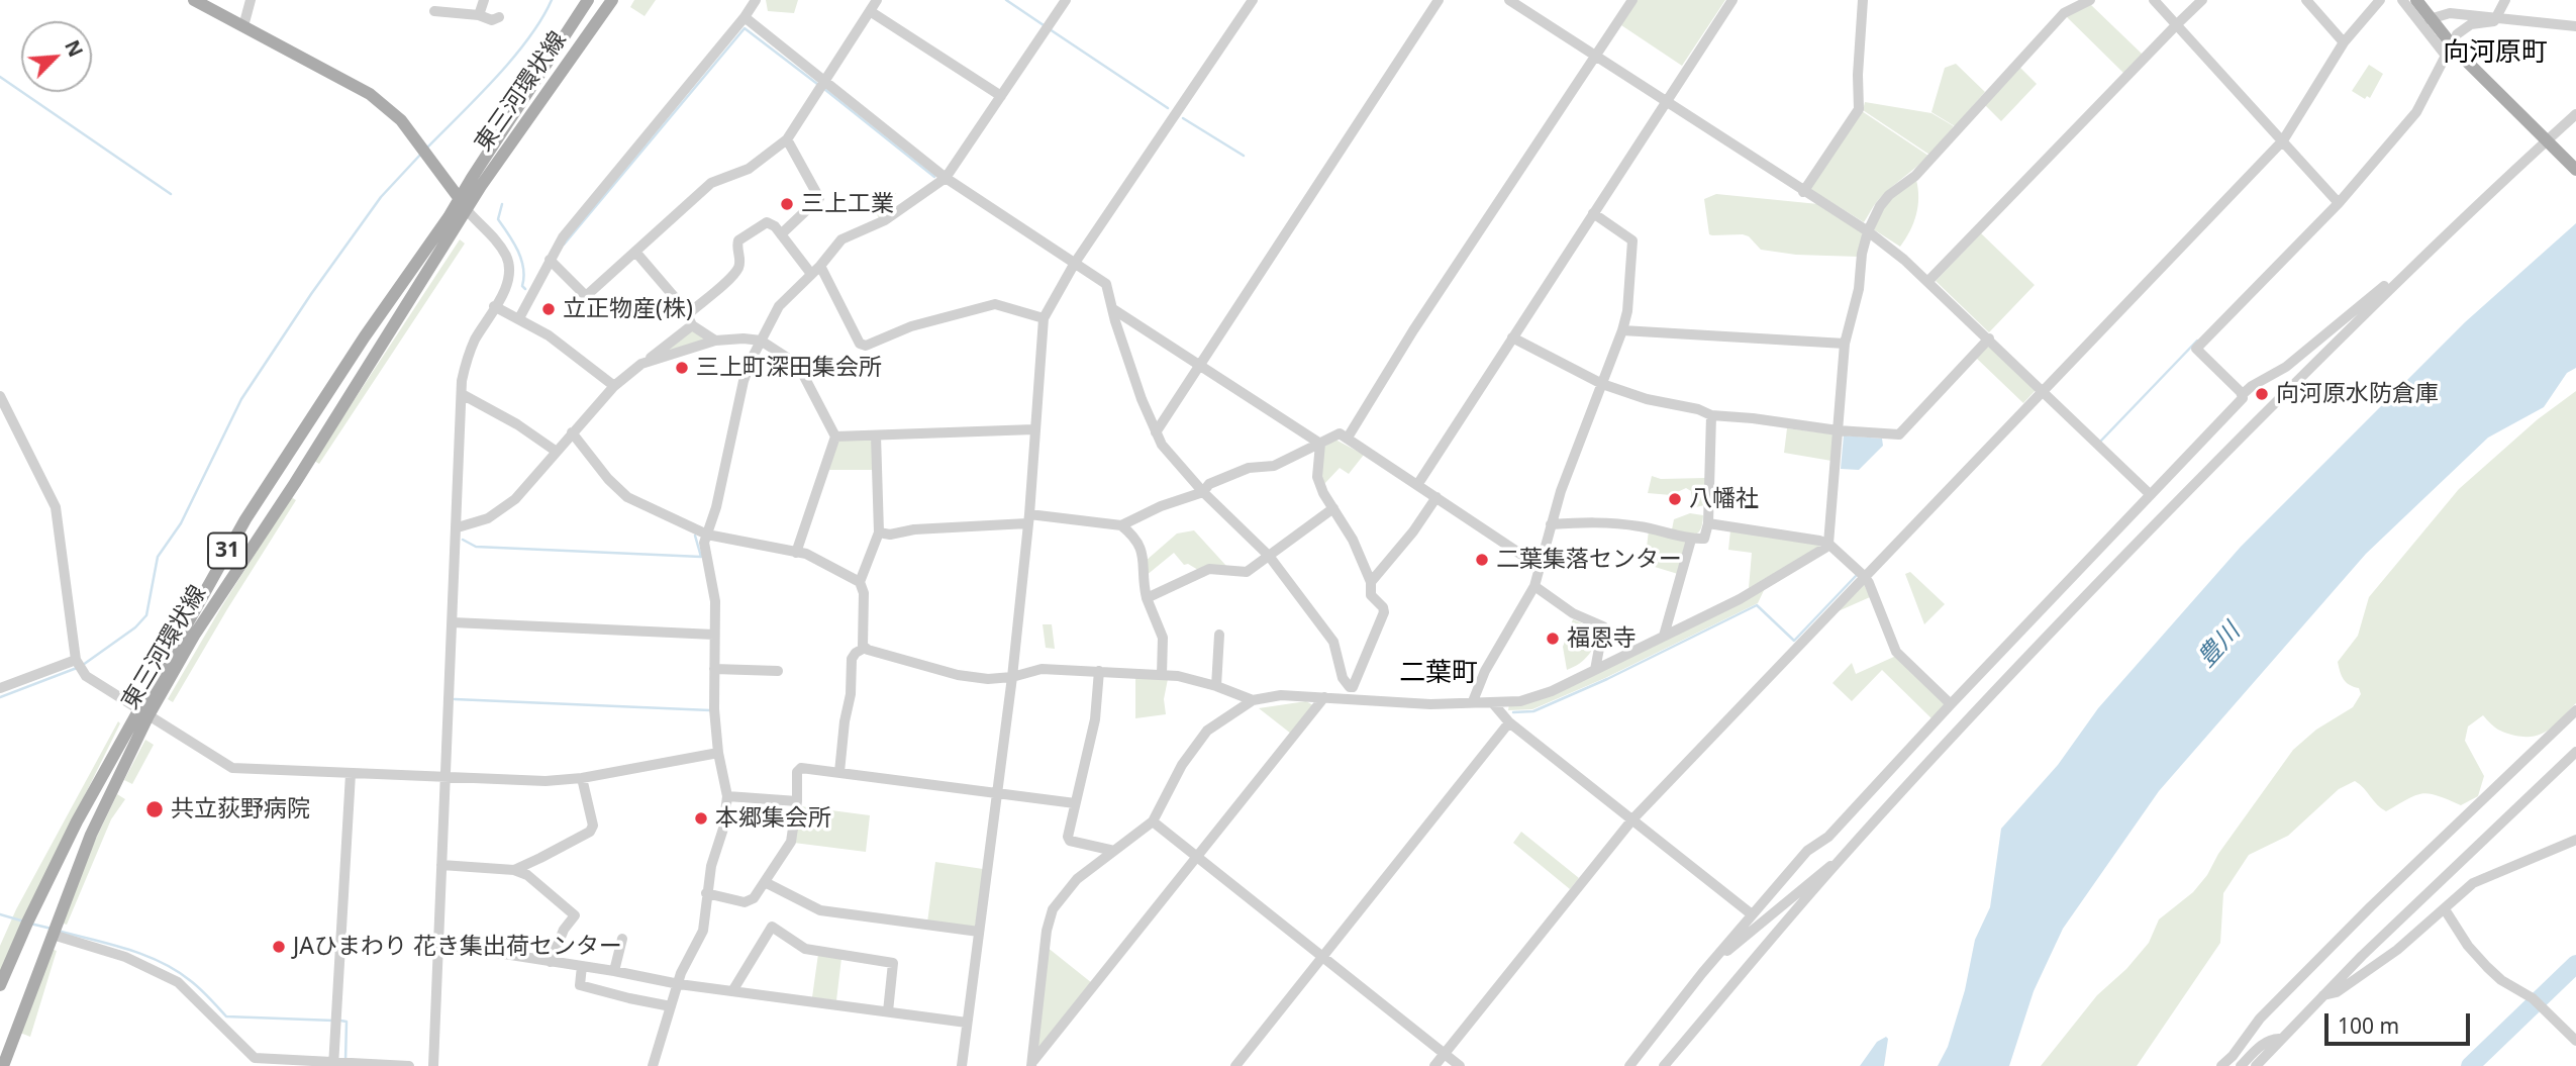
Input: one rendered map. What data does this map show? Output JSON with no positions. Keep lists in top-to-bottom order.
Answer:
{
  "streets": {
    "main road": ["東三河環状線", "31"]
  },
  "districts": ["向河原町", "二葉町"],
  "water": ["豊川"],
  "places": [
    "三上工業",
    "立正物産(株)",
    "三上町深田集会所",
    "向河原水防倉庫",
    "八幡社",
    "二葉集落センター",
    "福恩寺",
    "共立荻野病院",
    "本郷集会所",
    "JAひまわり 花き集出荷センター"
  ],
  "scale_bar": "100 m",
  "north": "top right"
}
